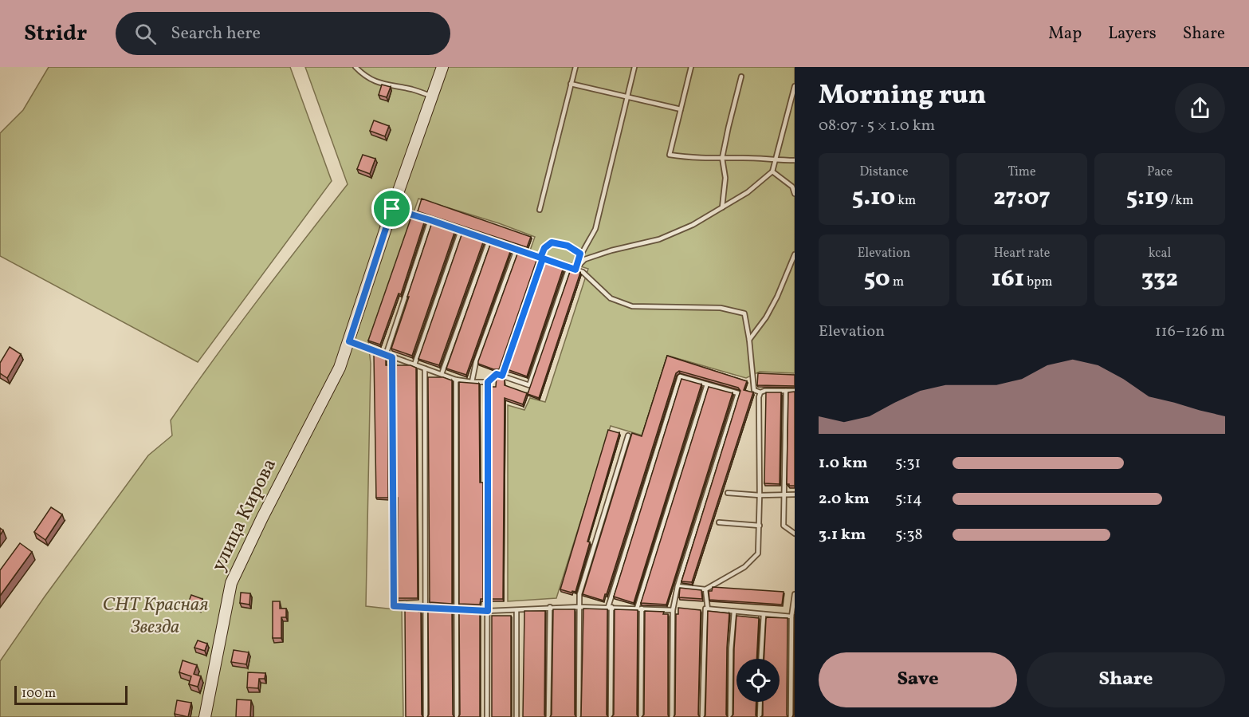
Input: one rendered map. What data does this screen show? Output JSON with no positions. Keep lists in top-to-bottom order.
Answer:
{
  "streets": {
    "street": ["улица Кирова"]
  },
  "parks": ["СНТ Красная Звезда"],
  "scale_bar": "100 m",
  "page": {
    "header": "Stridr",
    "search": "Search here",
    "nav": ["Map", "Layers", "Share"],
    "heading": ["Morning run", "08:07 · 5 × 1.0 km"],
    "stats": [
      ["Distance", "5.10 km"],
      ["Time", "27:07"],
      ["Pace", "5:19 /km"],
      ["Elevation", "50 m"],
      ["Heart rate", "161 bpm"],
      ["kcal", "332"]
    ],
    "chart": ["Elevation", "116–126 m"],
    "list": [
      {
        "name": "1.0 km",
        "note": "5:31"
      },
      {
        "name": "2.0 km",
        "note": "5:14"
      },
      {
        "name": "3.1 km",
        "note": "5:38"
      }
    ],
    "buttons": ["Save", "Share"],
    "scale": "100 m"
  }
}
